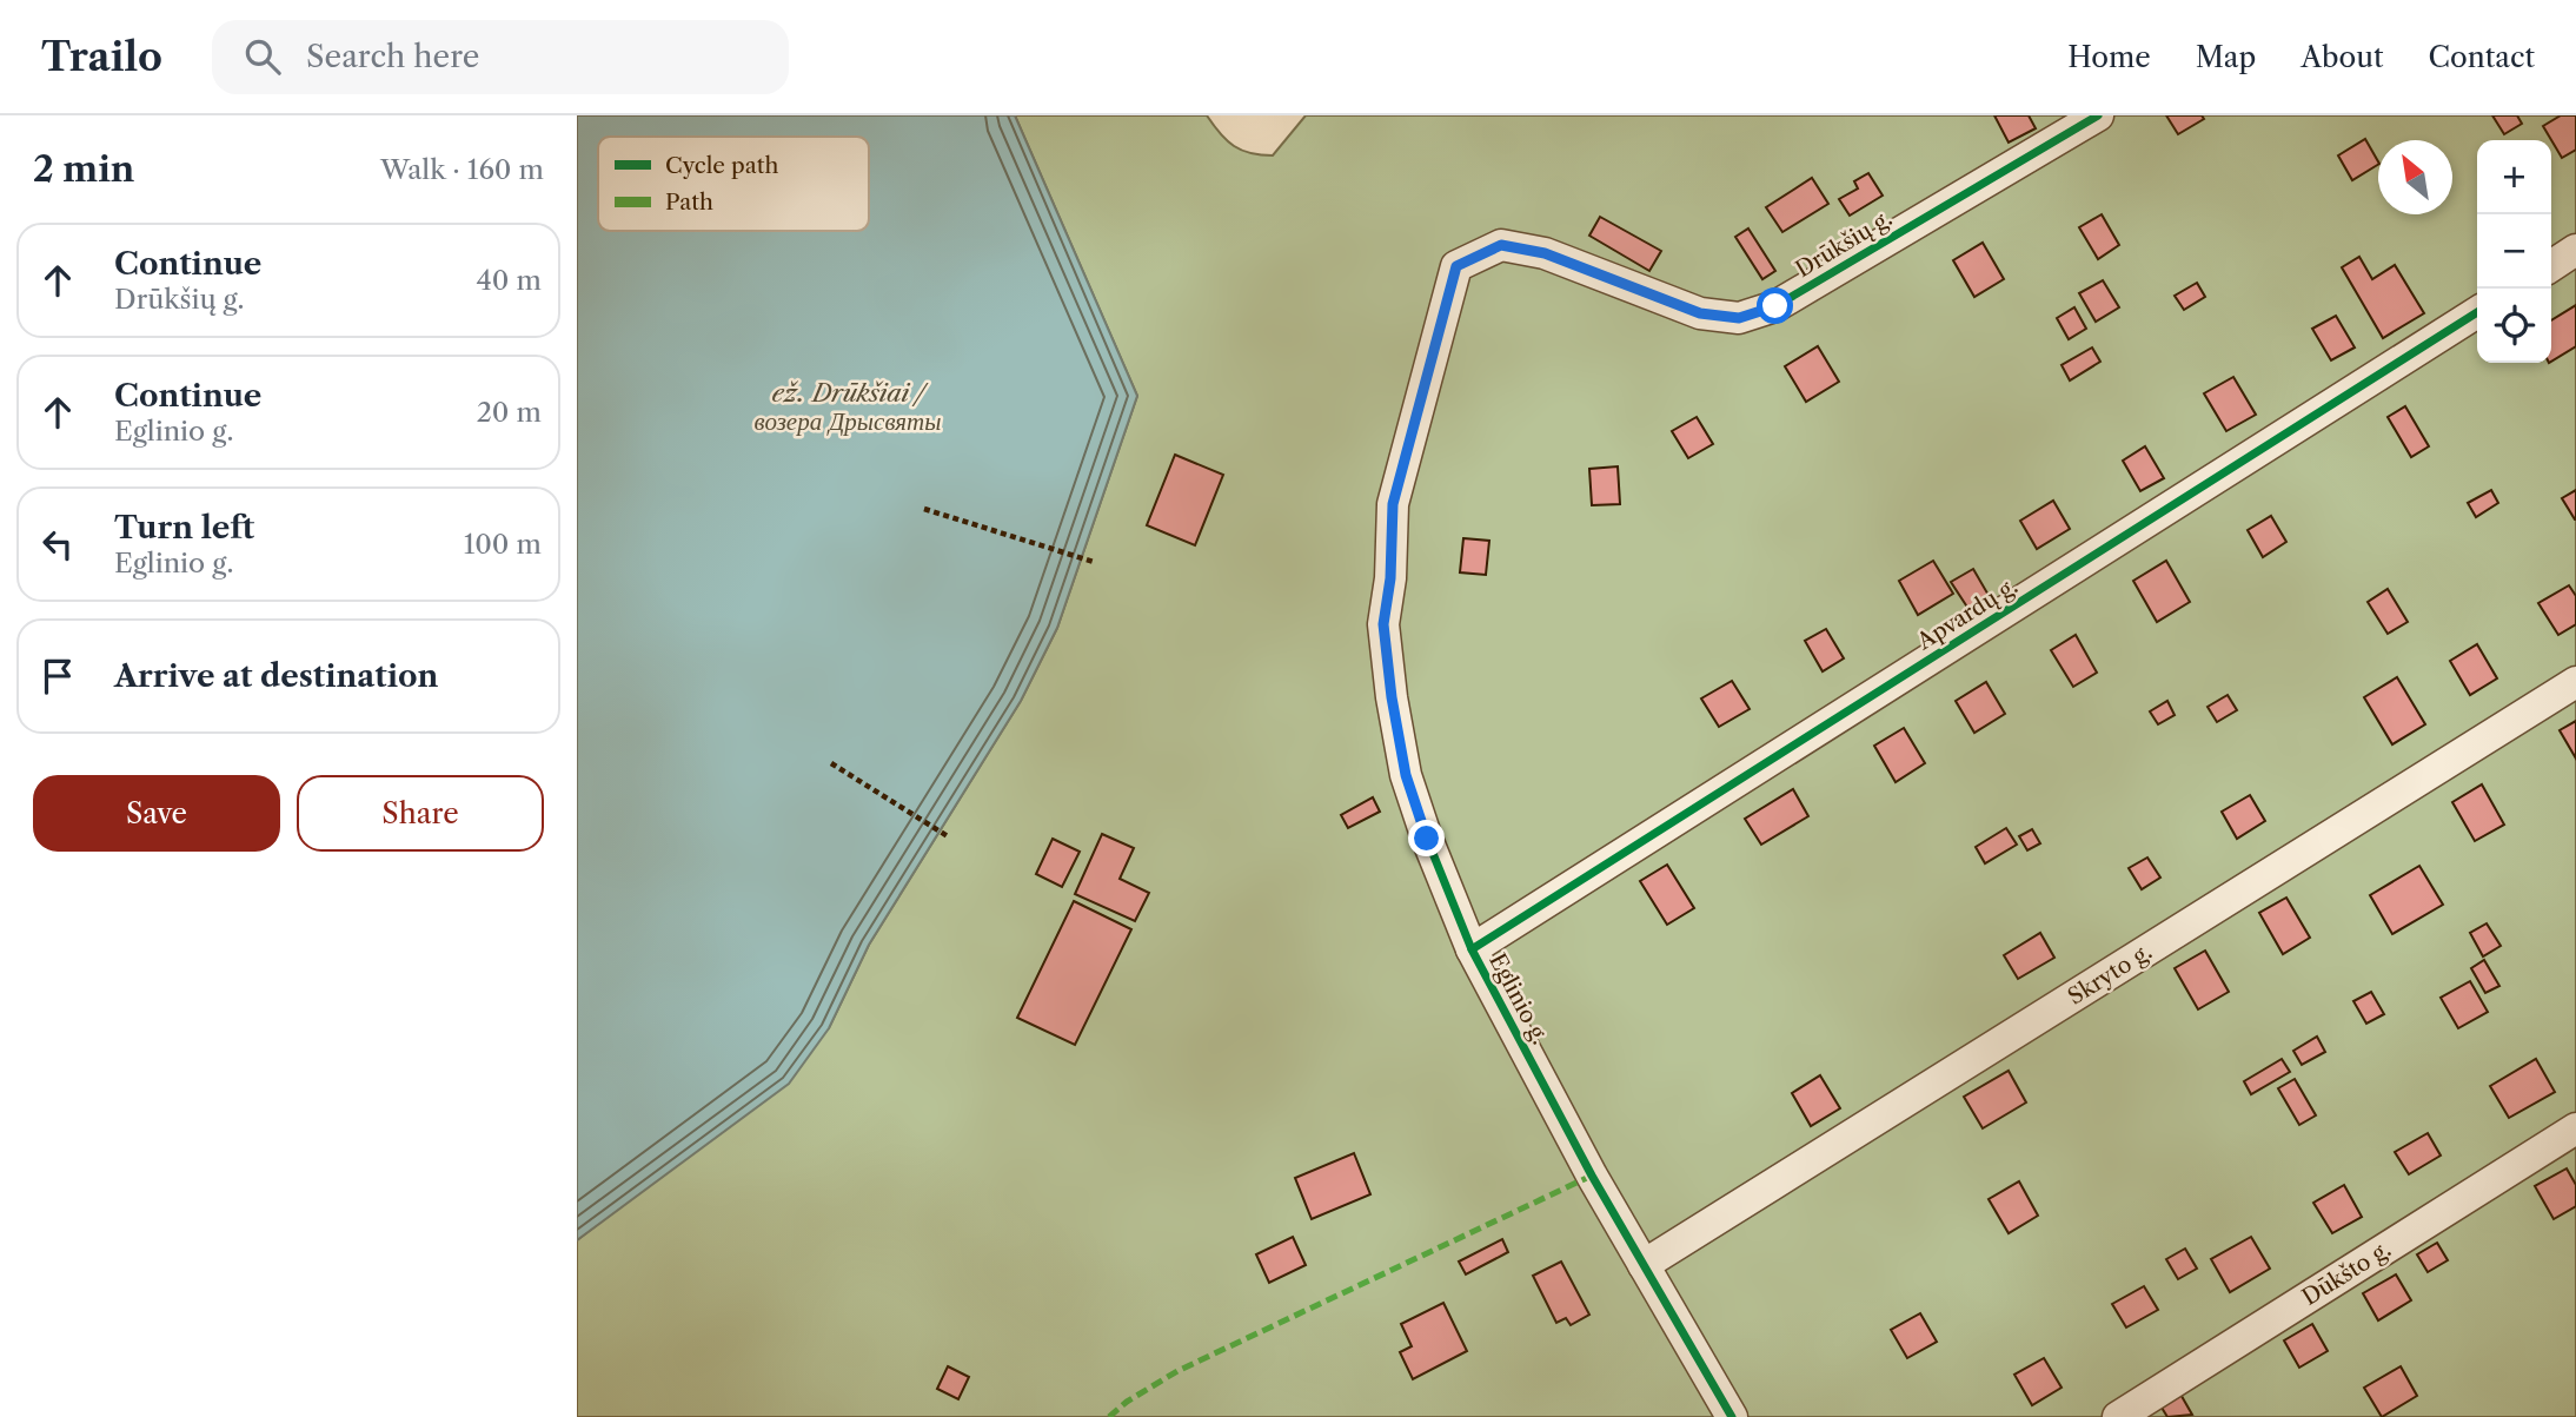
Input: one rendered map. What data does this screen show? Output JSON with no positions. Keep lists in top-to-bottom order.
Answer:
{
  "streets": {
    "street": [
      "Drūkšių g.",
      "Apvardų g.",
      "Skryto g.",
      "Eglinio g.",
      "Dūkšto g."
    ]
  },
  "crossings": [
    ["Drūkšių g.", "Eglinio g."],
    ["Apvardų g.", "Eglinio g."],
    ["Skryto g.", "Eglinio g."]
  ],
  "water": ["ež. Drūkšiai / возера Дрысвяты"],
  "legend": ["Cycle path", "Path"],
  "north": "top left",
  "page": {
    "header": "Trailo",
    "search": "Search here",
    "nav": [
      "Home",
      "Map",
      "About",
      "Contact"
    ],
    "heading": ["2 min", "Walk · 160 m"],
    "map_buttons": ["+", "−"],
    "list": [
      ["Continue", "Drūkšių g.", "40 m"],
      ["Continue", "Eglinio g.", "20 m"],
      ["Turn left", "Eglinio g.", "100 m"],
      "Arrive at destination"
    ],
    "buttons": ["Save", "Share"]
  }
}
